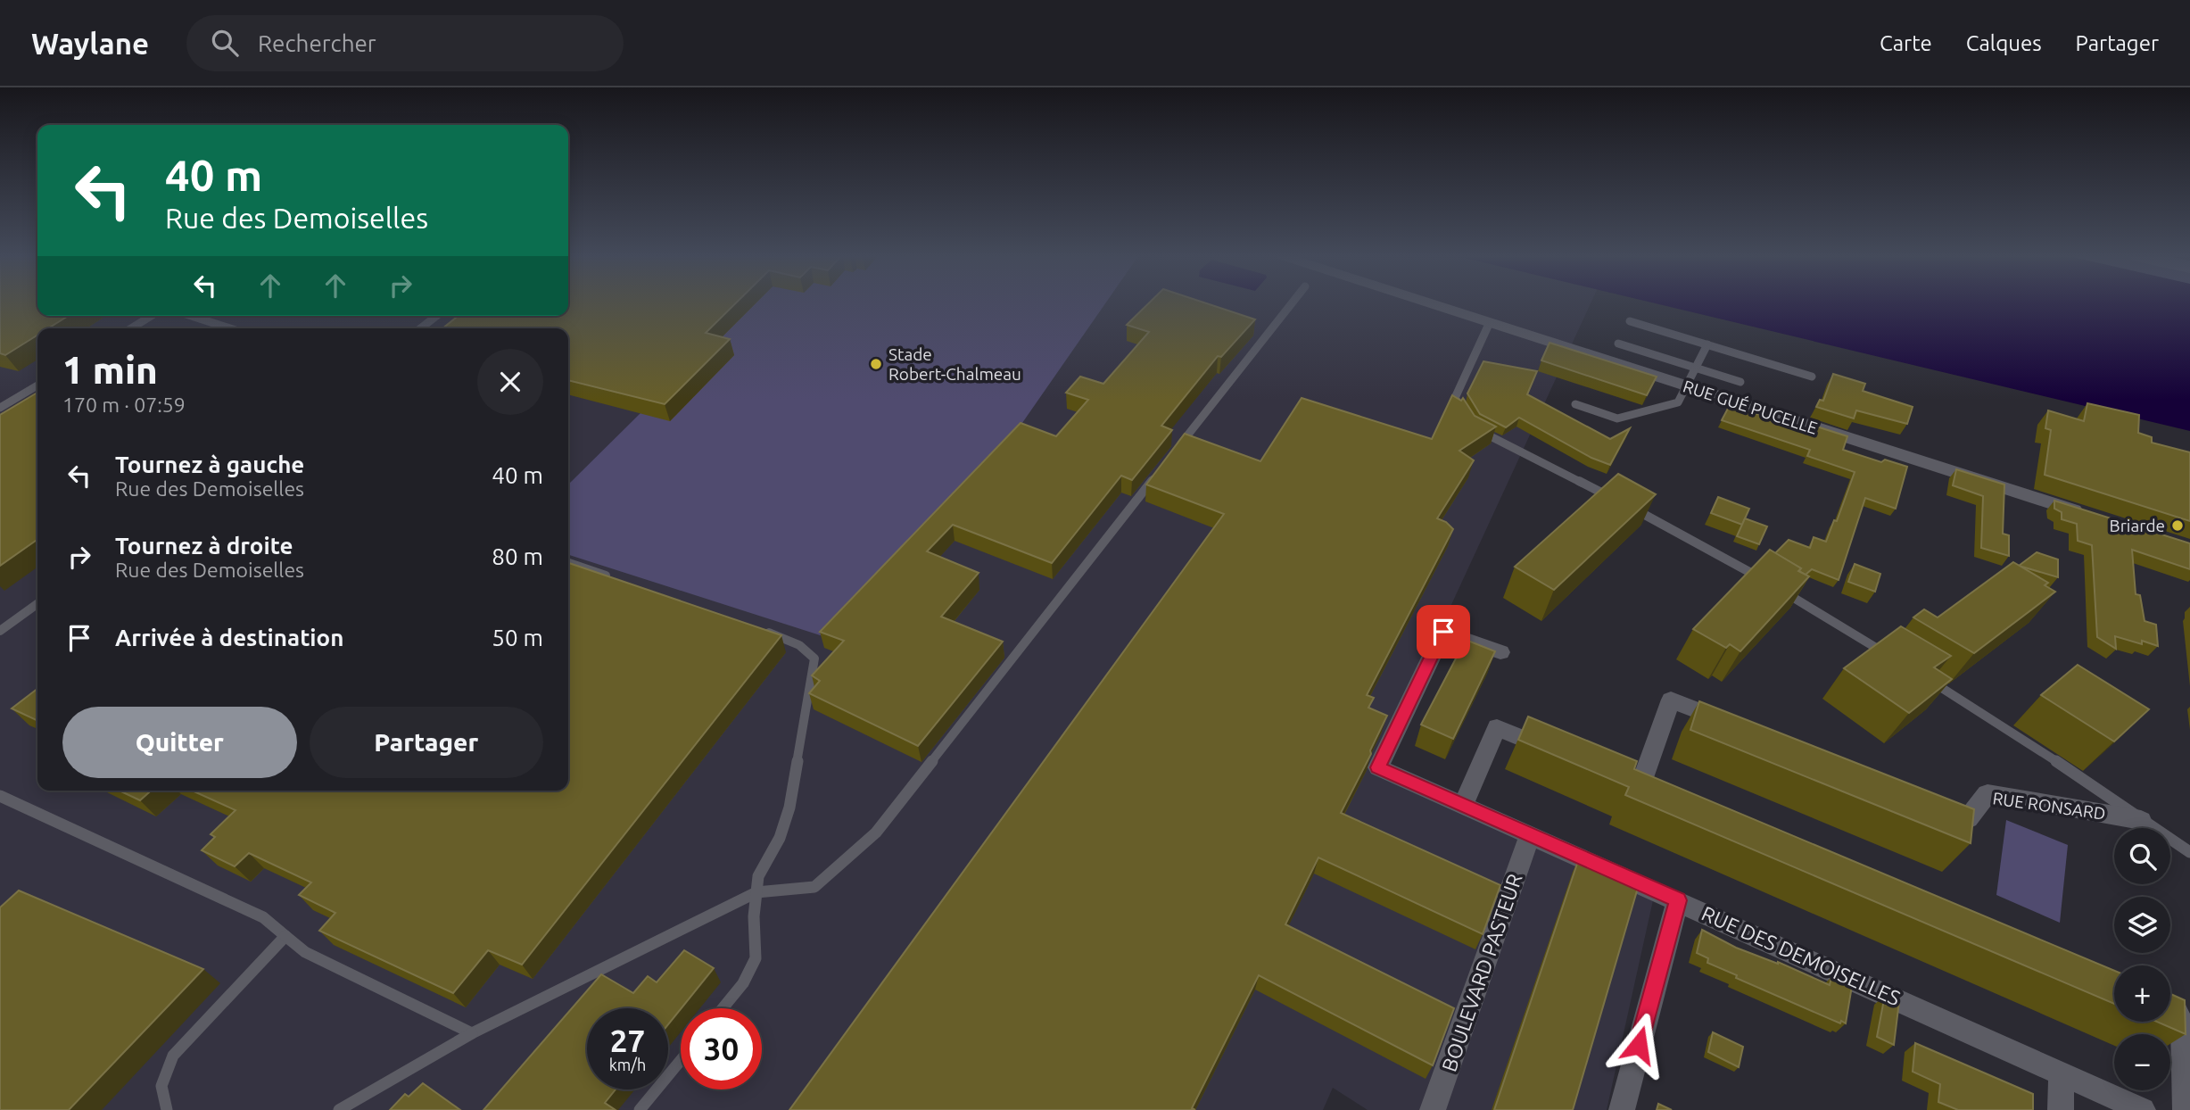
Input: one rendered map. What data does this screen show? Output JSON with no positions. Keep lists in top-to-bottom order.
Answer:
{
  "streets": {
    "street": [
      "RUE GUÉ PUCELLE",
      "RUE RONSARD",
      "RUE DES DEMOISELLES",
      "BOULEVARD PASTEUR"
    ]
  },
  "crossings": [
    ["RUE DES DEMOISELLES", "BOULEVARD PASTEUR"]
  ],
  "places": ["Stade Robert-Chalmeau", "Briarde"],
  "page": {
    "header": "Waylane",
    "search": "Rechercher",
    "nav": ["Carte", "Calques", "Partager"],
    "turn": ["40 m", "Rue des Demoiselles"],
    "heading": ["1 min", "170 m · 07:59"],
    "list": [
      {
        "name": "Tournez à gauche",
        "note": "Rue des Demoiselles",
        "value": "40 m"
      },
      {
        "name": "Tournez à droite",
        "note": "Rue des Demoiselles",
        "value": "80 m"
      },
      {
        "name": "Arrivée à destination",
        "value": "50 m"
      }
    ],
    "buttons": ["Quitter", "Partager"],
    "map_buttons": ["+", "−"],
    "speed": "27 km/h",
    "limit": "30"
  }
}
